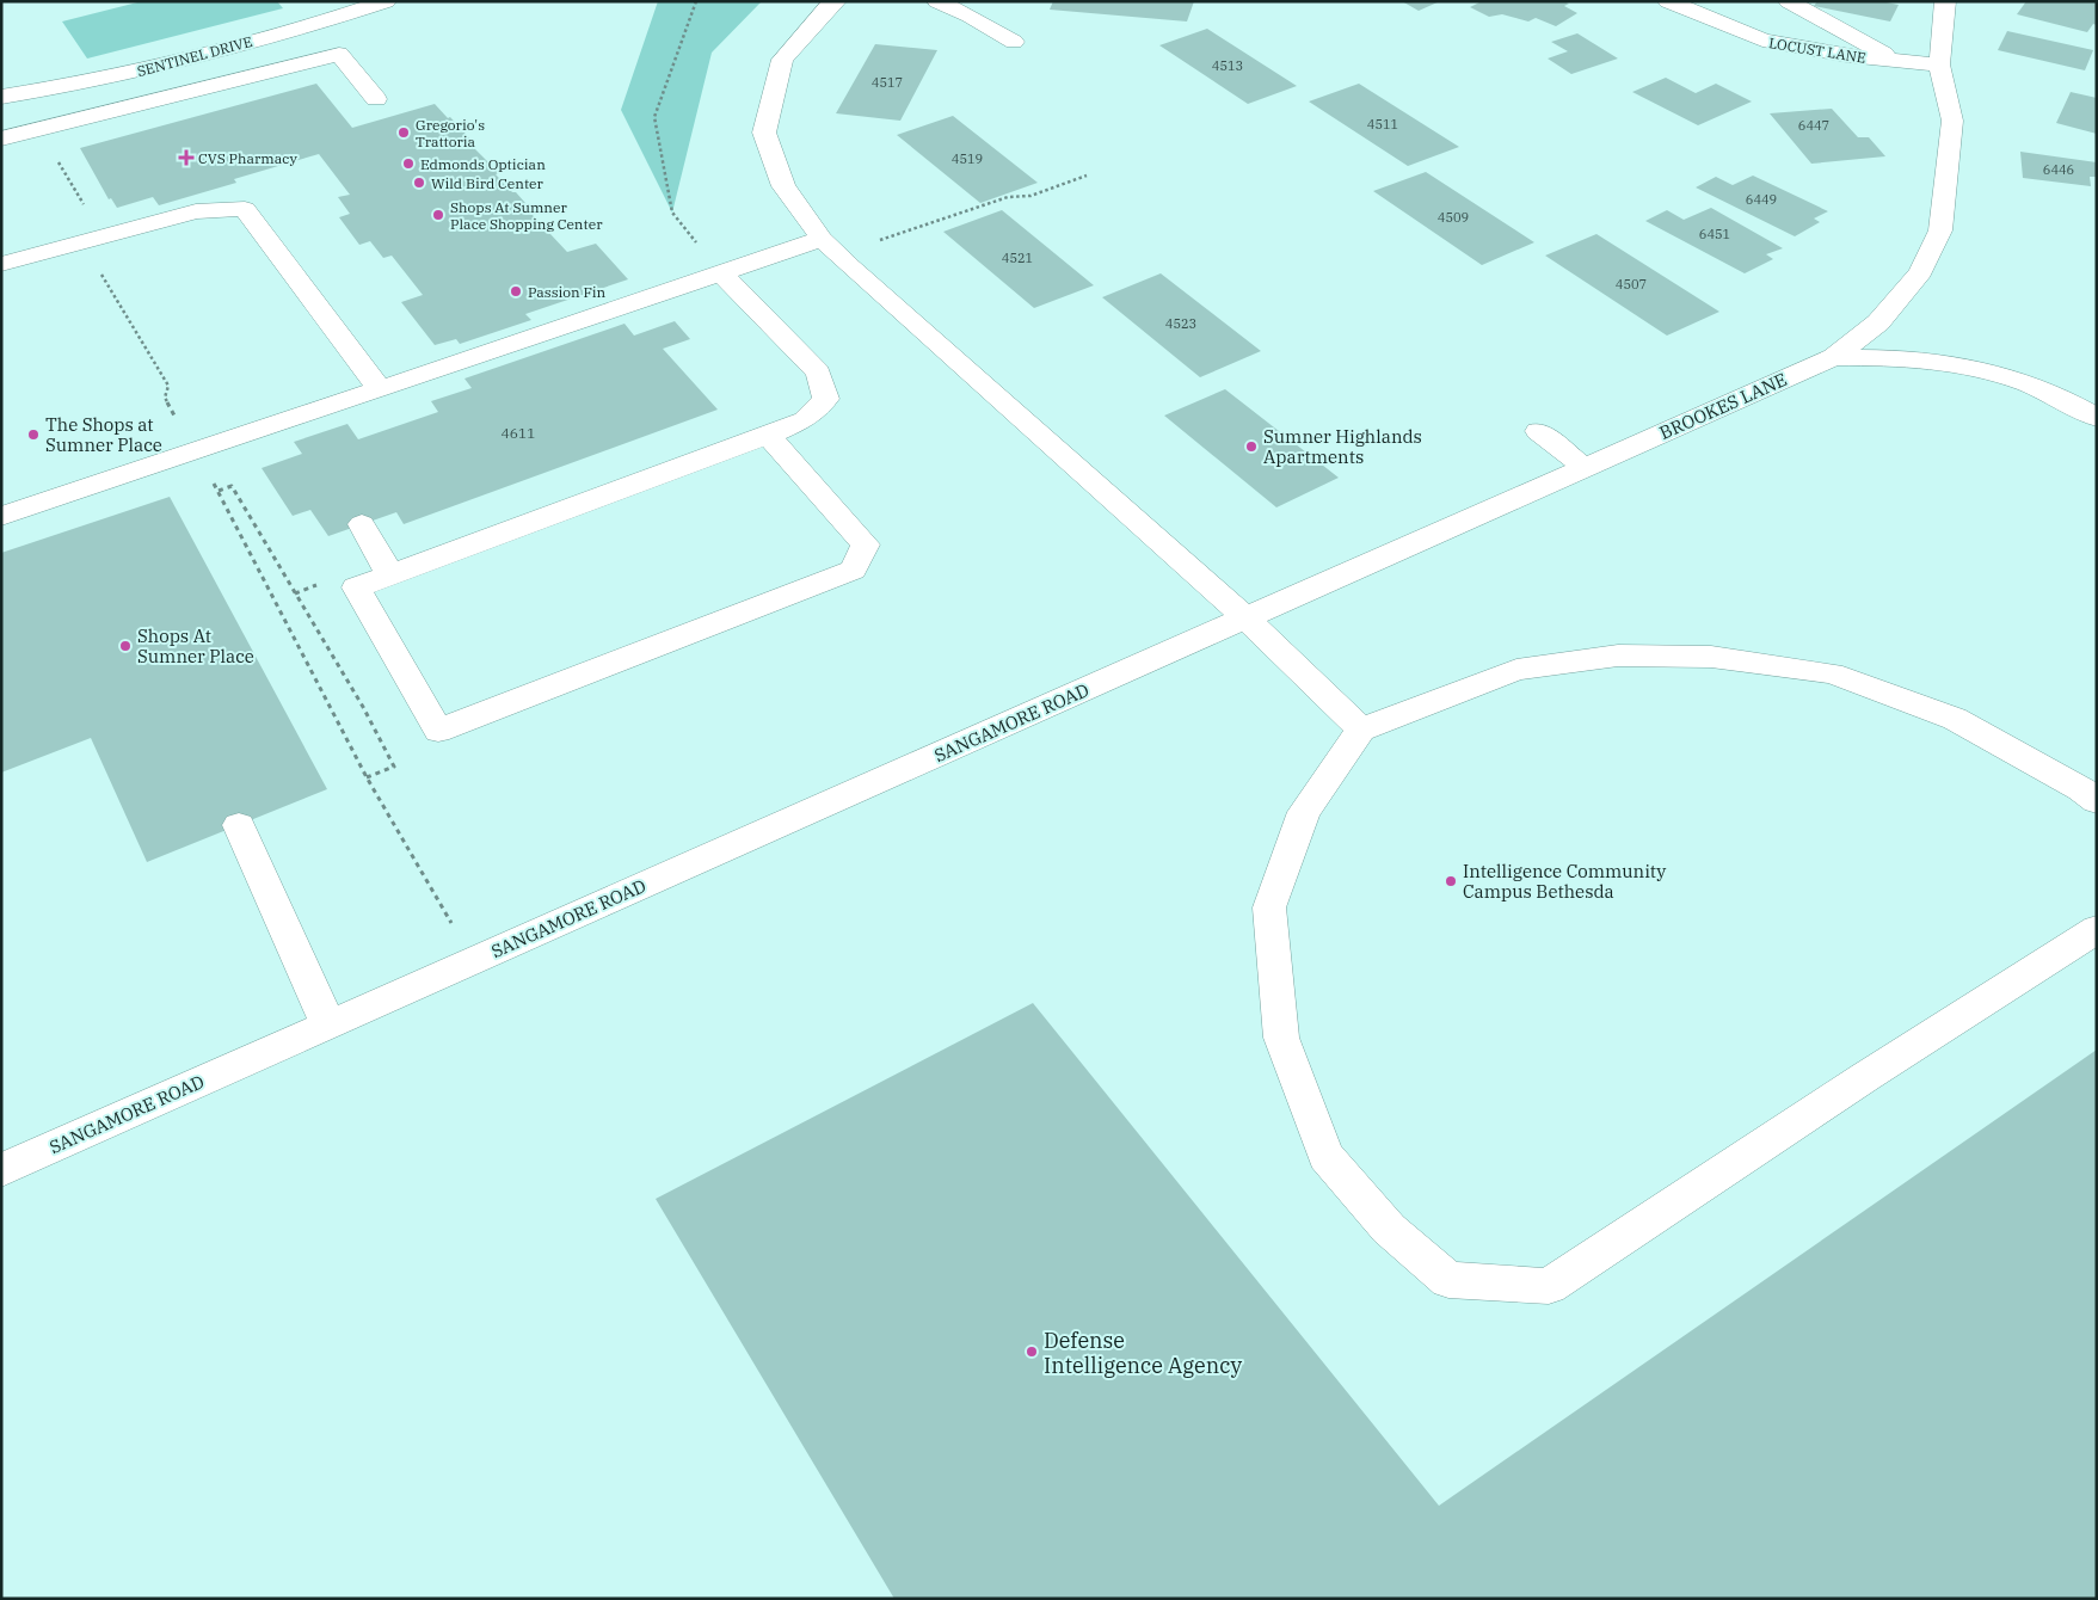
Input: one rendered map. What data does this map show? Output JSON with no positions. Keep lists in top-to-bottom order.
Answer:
{
  "streets": {
    "street": [
      "LOCUST LANE",
      "SENTINEL DRIVE",
      "BROOKES LANE",
      "SANGAMORE ROAD"
    ]
  },
  "crossings": [
    ["LOCUST LANE", "BROOKES LANE"],
    ["BROOKES LANE", "SANGAMORE ROAD"]
  ],
  "places": {
    "other": [
      "Gregorio's Trattoria",
      "Edmonds Optician",
      "Wild Bird Center",
      "Shops At Sumner Place Shopping Center",
      "Passion Fin",
      "The Shops at Sumner Place",
      "Sumner Highlands Apartments",
      "Shops At Sumner Place",
      "Intelligence Community Campus Bethesda",
      "Defense Intelligence Agency"
    ],
    "health": ["CVS Pharmacy"]
  },
  "house_numbers": [
    "4513",
    "4517",
    "4511",
    "6447",
    "4519",
    "6446",
    "6449",
    "4509",
    "6451",
    "4521",
    "4507",
    "4523",
    "4611"
  ]
}
